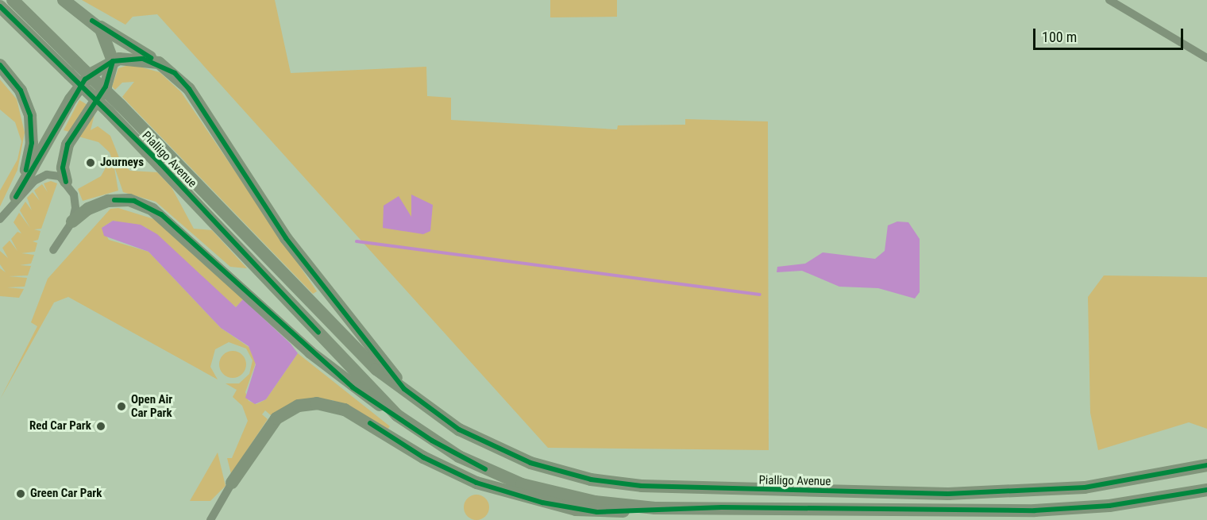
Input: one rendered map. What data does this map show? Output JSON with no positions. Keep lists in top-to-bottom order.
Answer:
{
  "streets": {
    "main road": ["Pialligo Avenue"]
  },
  "places": [
    "Journeys",
    "Open Air Car Park",
    "Red Car Park",
    "Green Car Park"
  ],
  "scale_bar": "100 m"
}
